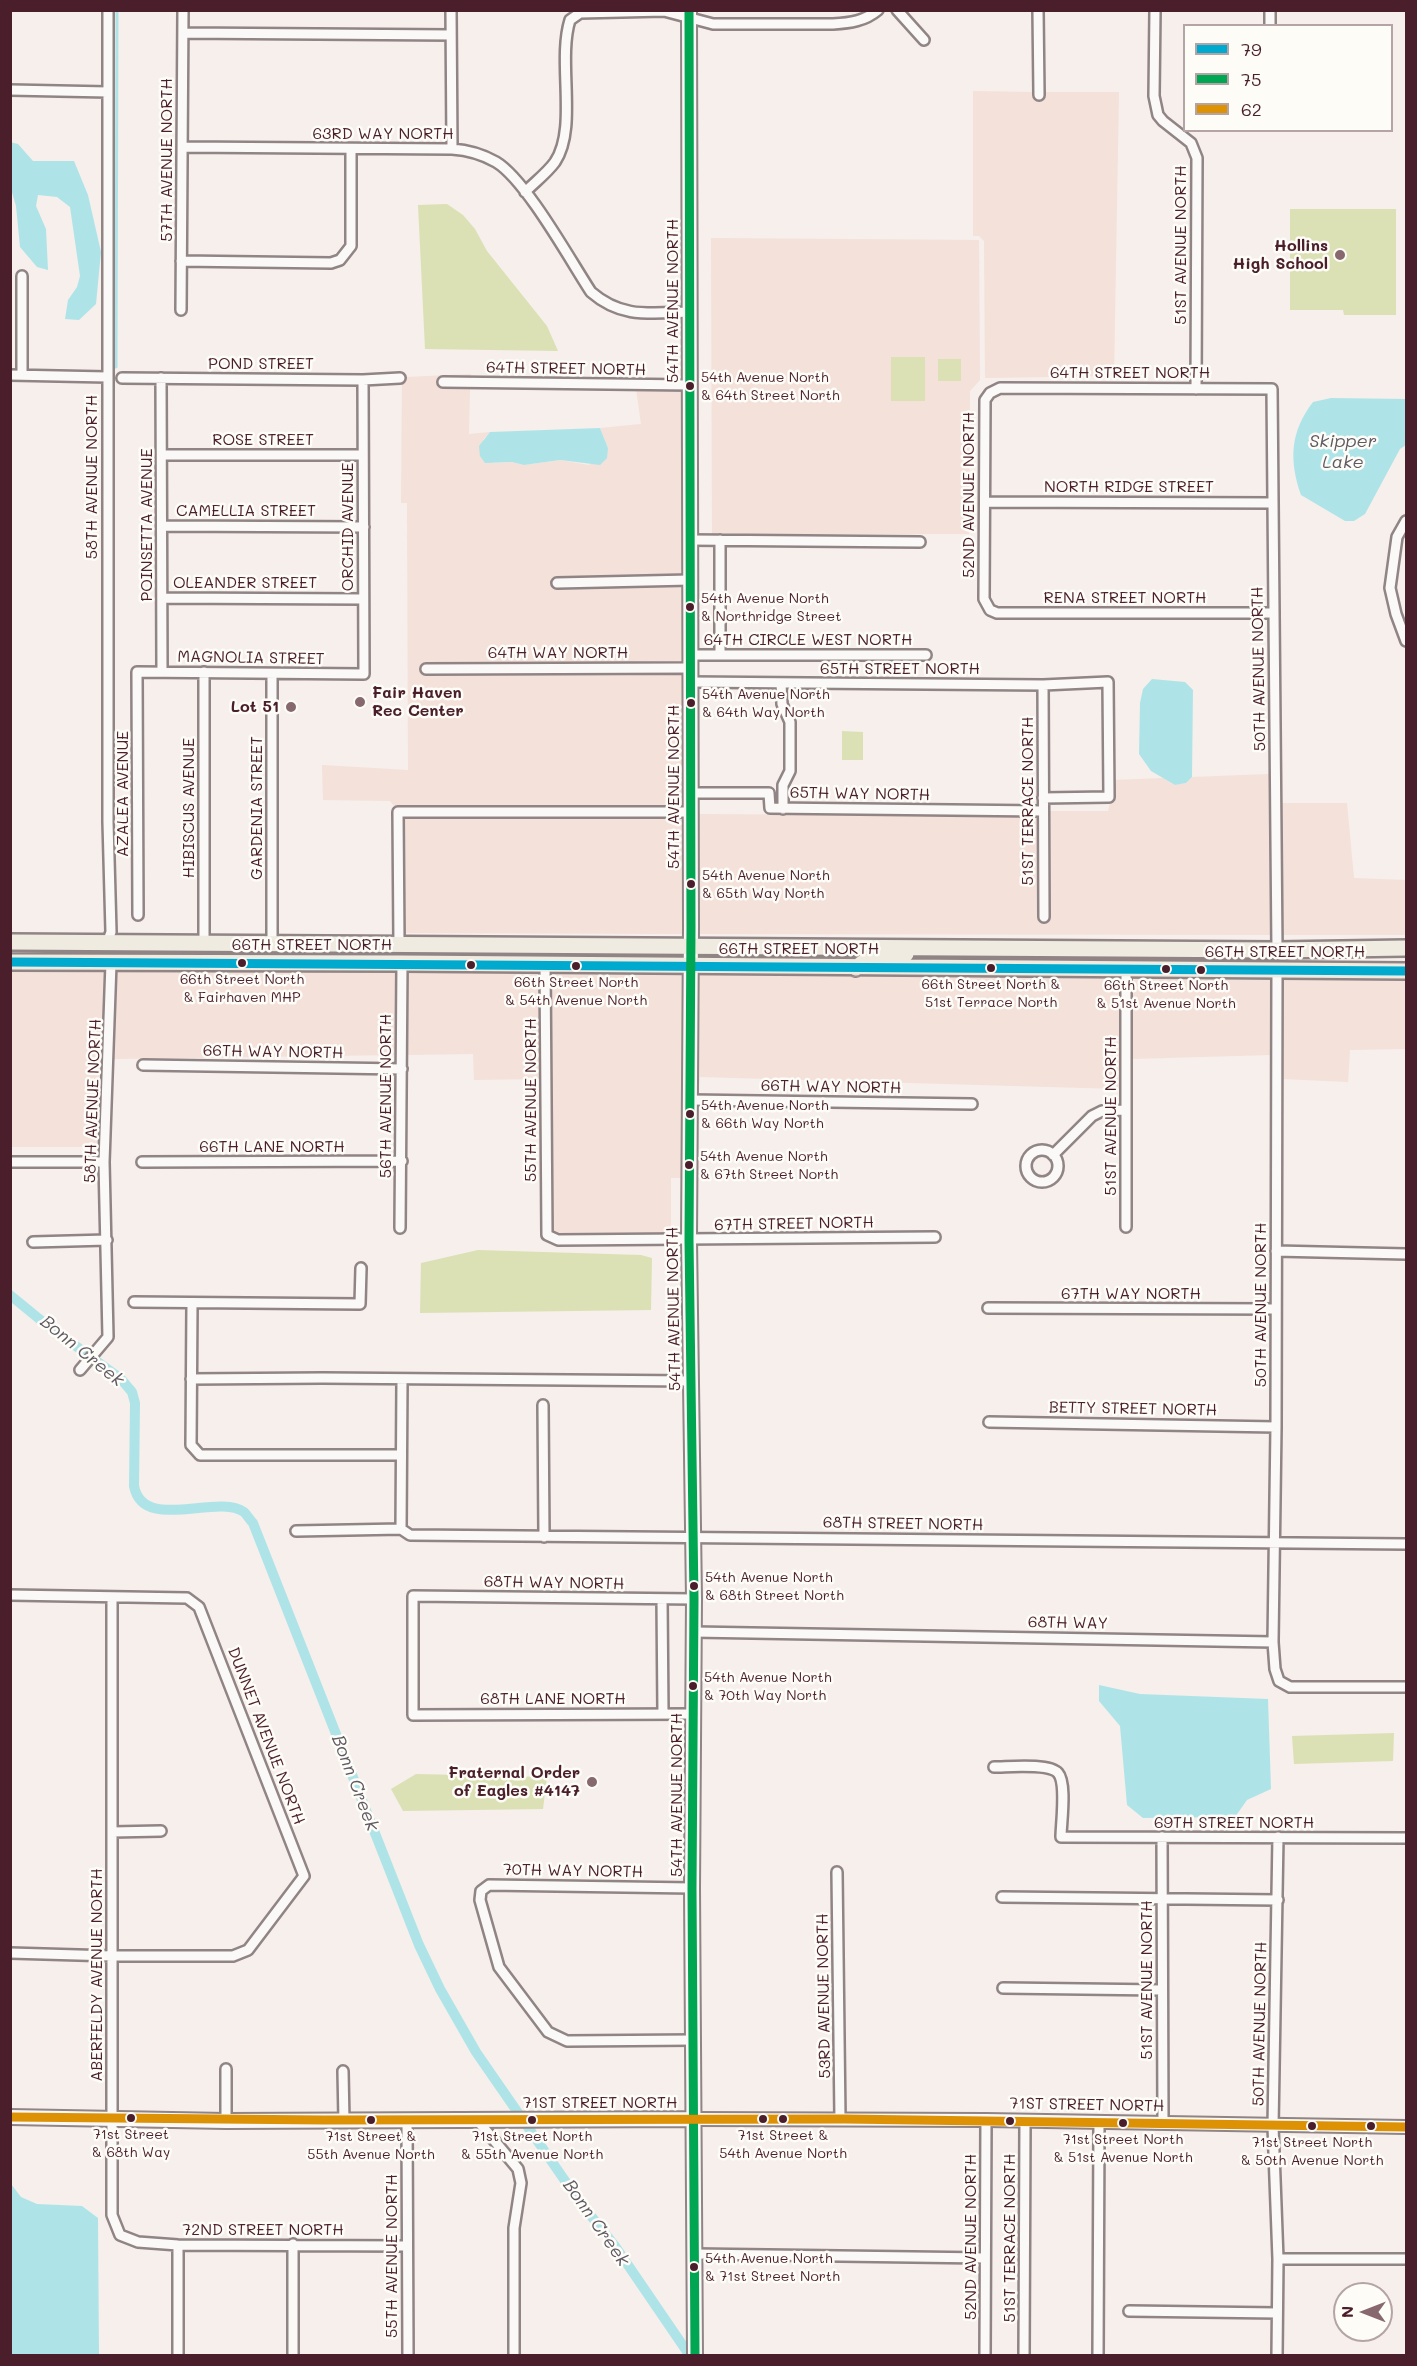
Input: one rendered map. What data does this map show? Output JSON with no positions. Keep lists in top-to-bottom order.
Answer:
{
  "streets": {
    "main road": ["54TH AVENUE NORTH", "66TH STREET NORTH", "71ST STREET NORTH"],
    "street": [
      "63RD WAY NORTH",
      "57TH AVENUE NORTH",
      "51ST AVENUE NORTH",
      "POND STREET",
      "64TH STREET NORTH",
      "ROSE STREET",
      "58TH AVENUE NORTH",
      "NORTH RIDGE STREET",
      "52ND AVENUE NORTH",
      "CAMELLIA STREET",
      "POINSETTA AVENUE",
      "ORCHID AVENUE",
      "OLEANDER STREET",
      "RENA STREET NORTH",
      "64TH CIRCLE WEST NORTH",
      "64TH WAY NORTH",
      "MAGNOLIA STREET",
      "65TH STREET NORTH",
      "50TH AVENUE NORTH",
      "AZALEA AVENUE",
      "65TH WAY NORTH",
      "51ST TERRACE NORTH",
      "HIBISCUS AVENUE",
      "GARDENIA STREET",
      "66TH WAY NORTH",
      "56TH AVENUE NORTH",
      "55TH AVENUE NORTH",
      "66TH LANE NORTH",
      "67TH STREET NORTH",
      "67TH WAY NORTH",
      "BETTY STREET NORTH",
      "68TH STREET NORTH",
      "68TH WAY NORTH",
      "68TH WAY",
      "68TH LANE NORTH",
      "DUNNET AVENUE NORTH",
      "69TH STREET NORTH",
      "70TH WAY NORTH",
      "ABERFELDY AVENUE NORTH",
      "53RD AVENUE NORTH",
      "72ND STREET NORTH"
    ]
  },
  "crossings": [
    ["63RD WAY NORTH", "57TH AVENUE NORTH"],
    ["63RD WAY NORTH", "54TH AVENUE NORTH"],
    ["51ST AVENUE NORTH", "64TH STREET NORTH"],
    ["51ST AVENUE NORTH", "66TH STREET NORTH"],
    ["51ST AVENUE NORTH", "69TH STREET NORTH"],
    ["51ST AVENUE NORTH", "71ST STREET NORTH"],
    ["54TH AVENUE NORTH", "64TH STREET NORTH"],
    ["54TH AVENUE NORTH", "64TH CIRCLE WEST NORTH"],
    ["54TH AVENUE NORTH", "64TH WAY NORTH"],
    ["54TH AVENUE NORTH", "65TH STREET NORTH"],
    ["54TH AVENUE NORTH", "65TH WAY NORTH"],
    ["54TH AVENUE NORTH", "66TH STREET NORTH"],
    ["54TH AVENUE NORTH", "66TH WAY NORTH"],
    ["54TH AVENUE NORTH", "67TH STREET NORTH"],
    ["54TH AVENUE NORTH", "68TH STREET NORTH"],
    ["54TH AVENUE NORTH", "68TH WAY NORTH"],
    ["54TH AVENUE NORTH", "68TH WAY"],
    ["54TH AVENUE NORTH", "68TH LANE NORTH"],
    ["54TH AVENUE NORTH", "70TH WAY NORTH"],
    ["54TH AVENUE NORTH", "71ST STREET NORTH"],
    ["POND STREET", "POINSETTA AVENUE"],
    ["POND STREET", "ORCHID AVENUE"],
    ["64TH STREET NORTH", "52ND AVENUE NORTH"],
    ["64TH STREET NORTH", "50TH AVENUE NORTH"],
    ["ROSE STREET", "POINSETTA AVENUE"],
    ["ROSE STREET", "ORCHID AVENUE"],
    ["58TH AVENUE NORTH", "66TH STREET NORTH"],
    ["NORTH RIDGE STREET", "52ND AVENUE NORTH"],
    ["NORTH RIDGE STREET", "50TH AVENUE NORTH"],
    ["52ND AVENUE NORTH", "RENA STREET NORTH"],
    ["52ND AVENUE NORTH", "71ST STREET NORTH"],
    ["CAMELLIA STREET", "POINSETTA AVENUE"],
    ["CAMELLIA STREET", "ORCHID AVENUE"],
    ["POINSETTA AVENUE", "OLEANDER STREET"],
    ["POINSETTA AVENUE", "MAGNOLIA STREET"],
    ["ORCHID AVENUE", "OLEANDER STREET"],
    ["ORCHID AVENUE", "MAGNOLIA STREET"],
    ["RENA STREET NORTH", "50TH AVENUE NORTH"],
    ["64TH CIRCLE WEST NORTH", "64TH WAY NORTH"],
    ["64TH CIRCLE WEST NORTH", "65TH STREET NORTH"],
    ["64TH WAY NORTH", "65TH STREET NORTH"],
    ["MAGNOLIA STREET", "AZALEA AVENUE"],
    ["MAGNOLIA STREET", "HIBISCUS AVENUE"],
    ["MAGNOLIA STREET", "GARDENIA STREET"],
    ["65TH STREET NORTH", "51ST TERRACE NORTH"],
    ["50TH AVENUE NORTH", "66TH STREET NORTH"],
    ["50TH AVENUE NORTH", "67TH WAY NORTH"],
    ["50TH AVENUE NORTH", "BETTY STREET NORTH"],
    ["50TH AVENUE NORTH", "68TH STREET NORTH"],
    ["50TH AVENUE NORTH", "68TH WAY"],
    ["50TH AVENUE NORTH", "69TH STREET NORTH"],
    ["50TH AVENUE NORTH", "71ST STREET NORTH"],
    ["65TH WAY NORTH", "51ST TERRACE NORTH"],
    ["51ST TERRACE NORTH", "71ST STREET NORTH"],
    ["HIBISCUS AVENUE", "66TH STREET NORTH"],
    ["GARDENIA STREET", "66TH STREET NORTH"],
    ["66TH STREET NORTH", "56TH AVENUE NORTH"],
    ["66TH STREET NORTH", "55TH AVENUE NORTH"],
    ["66TH WAY NORTH", "56TH AVENUE NORTH"],
    ["56TH AVENUE NORTH", "66TH LANE NORTH"],
    ["55TH AVENUE NORTH", "67TH STREET NORTH"],
    ["55TH AVENUE NORTH", "71ST STREET NORTH"],
    ["55TH AVENUE NORTH", "72ND STREET NORTH"],
    ["68TH WAY NORTH", "68TH LANE NORTH"],
    ["DUNNET AVENUE NORTH", "ABERFELDY AVENUE NORTH"],
    ["ABERFELDY AVENUE NORTH", "71ST STREET NORTH"],
    ["ABERFELDY AVENUE NORTH", "72ND STREET NORTH"],
    ["53RD AVENUE NORTH", "71ST STREET NORTH"],
    ["71ST STREET NORTH", "72ND STREET NORTH"]
  ],
  "water": ["Skipper Lake", "Bonn Creek"],
  "places": [
    "Hollins High School",
    "54th Avenue North & 64th Street North",
    "54th Avenue North & Northridge Street",
    "Fair Haven Rec Center",
    "54th Avenue North & 64th Way North",
    "Lot 51",
    "54th Avenue North & 65th Way North",
    "66th Street North & Fairhaven MHP",
    "66th Street North & 54th Avenue North",
    "66th Street North & 51st Terrace North",
    "66th Street North & 51st Avenue North",
    "54th Avenue North & 66th Way North",
    "54th Avenue North & 67th Street North",
    "54th Avenue North & 68th Street North",
    "54th Avenue North & 70th Way North",
    "Fraternal Order of Eagles #4147",
    "71st Street & 68th Way",
    "71st Street & 54th Avenue North",
    "71st Street & 55th Avenue North",
    "71st Street North & 55th Avenue North",
    "71st Street North & 51st Avenue North",
    "71st Street North & 50th Avenue North",
    "54th Avenue North & 71st Street North"
  ],
  "lines": ["transit line 75", "transit line 79", "transit line 62"],
  "legend": ["79", "75", "62"],
  "north": "left"
}
